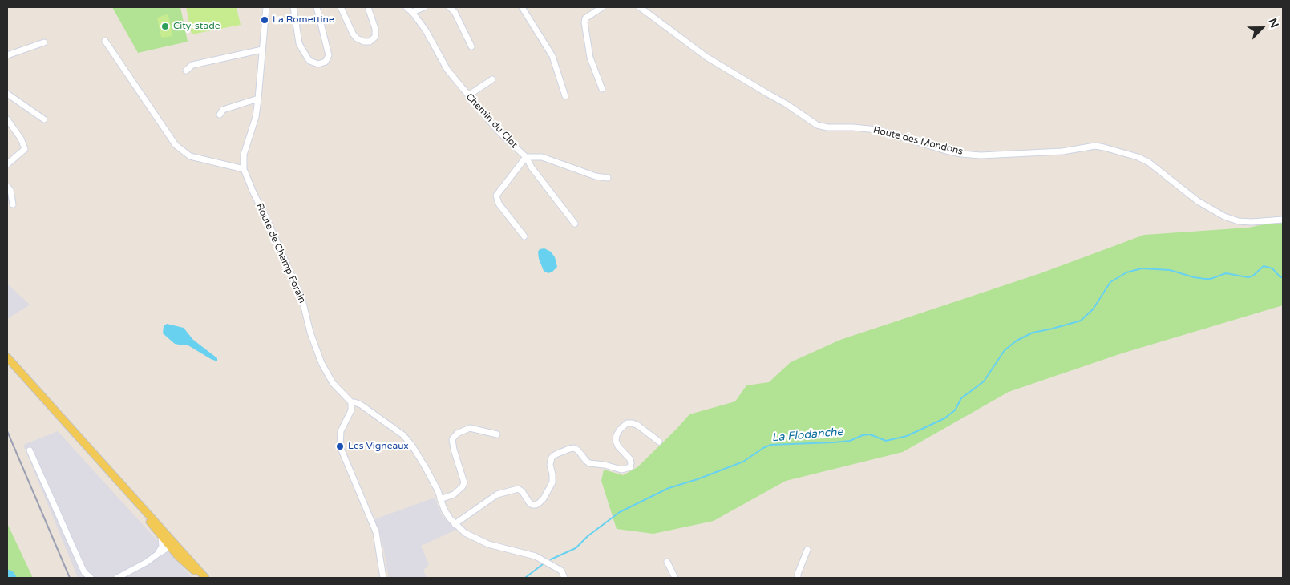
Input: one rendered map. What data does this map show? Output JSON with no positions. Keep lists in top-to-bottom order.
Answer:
{
  "streets": {
    "street": ["Chemin du Clot", "Route des Mondons", "Route de Champ Forain"]
  },
  "water": ["La Flodanche"],
  "places": ["La Romettine", "City-stade", "Les Vigneaux"],
  "north": "top right"
}
